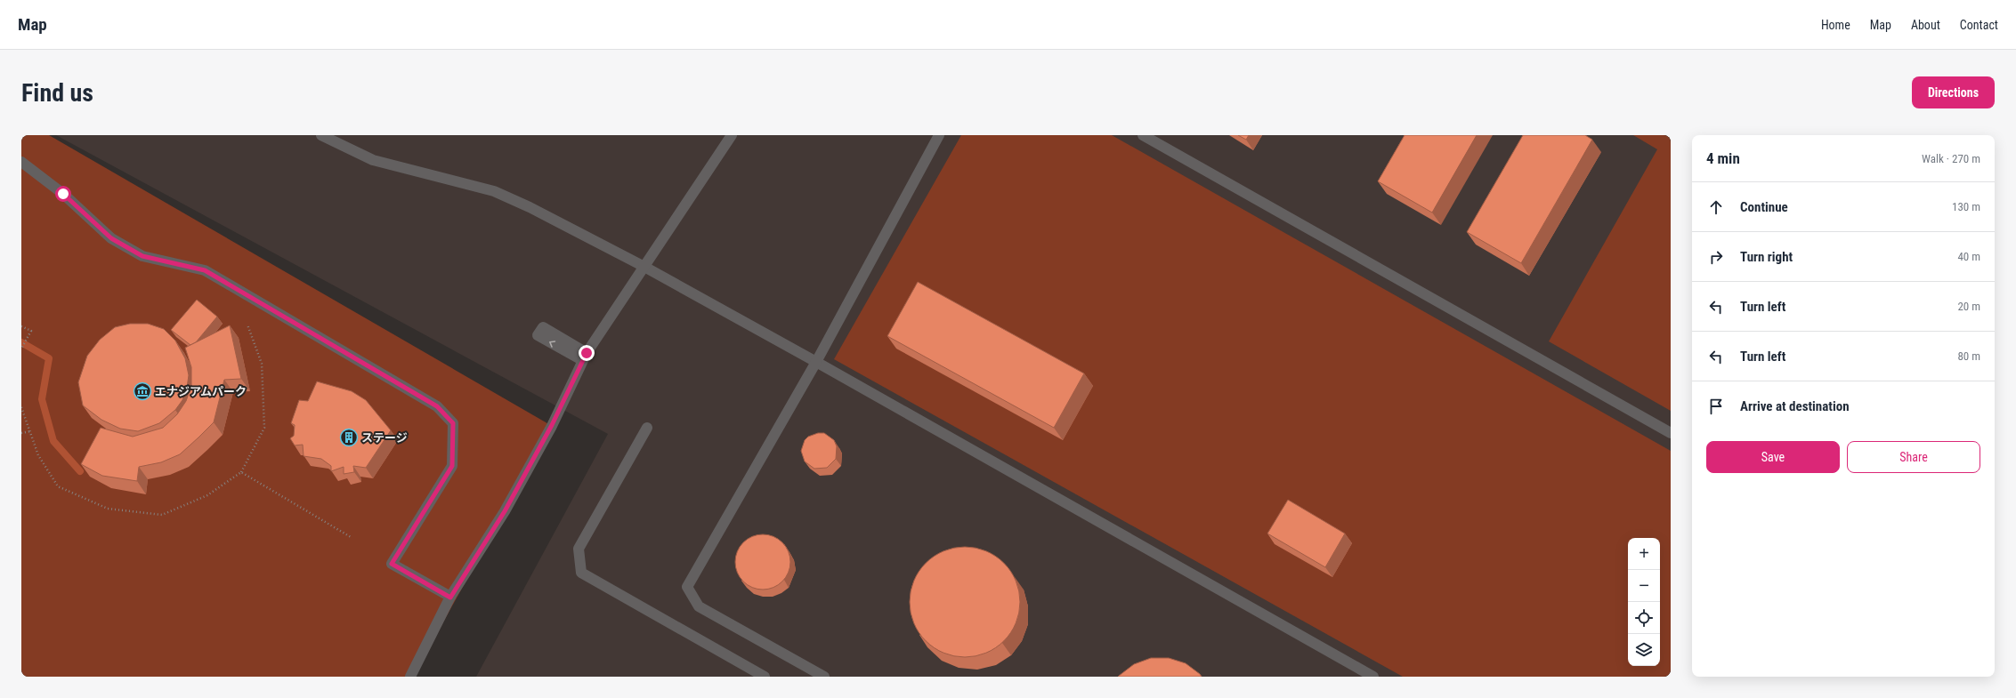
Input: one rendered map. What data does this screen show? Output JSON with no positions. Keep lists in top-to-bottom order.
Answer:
{
  "places": {
    "museum": ["エナジアムパーク"],
    "building": ["ステージ"]
  },
  "page": {
    "header": "Map",
    "nav": [
      "Home",
      "Map",
      "About",
      "Contact"
    ],
    "buttons": [
      "Directions",
      ["Save", "Share"]
    ],
    "title": "Find us",
    "heading": ["4 min", "Walk · 270 m"],
    "list": [
      ["Continue", "130 m"],
      ["Turn right", "40 m"],
      ["Turn left", "20 m"],
      ["Turn left", "80 m"],
      "Arrive at destination"
    ],
    "map_buttons": ["+", "−"]
  }
}
